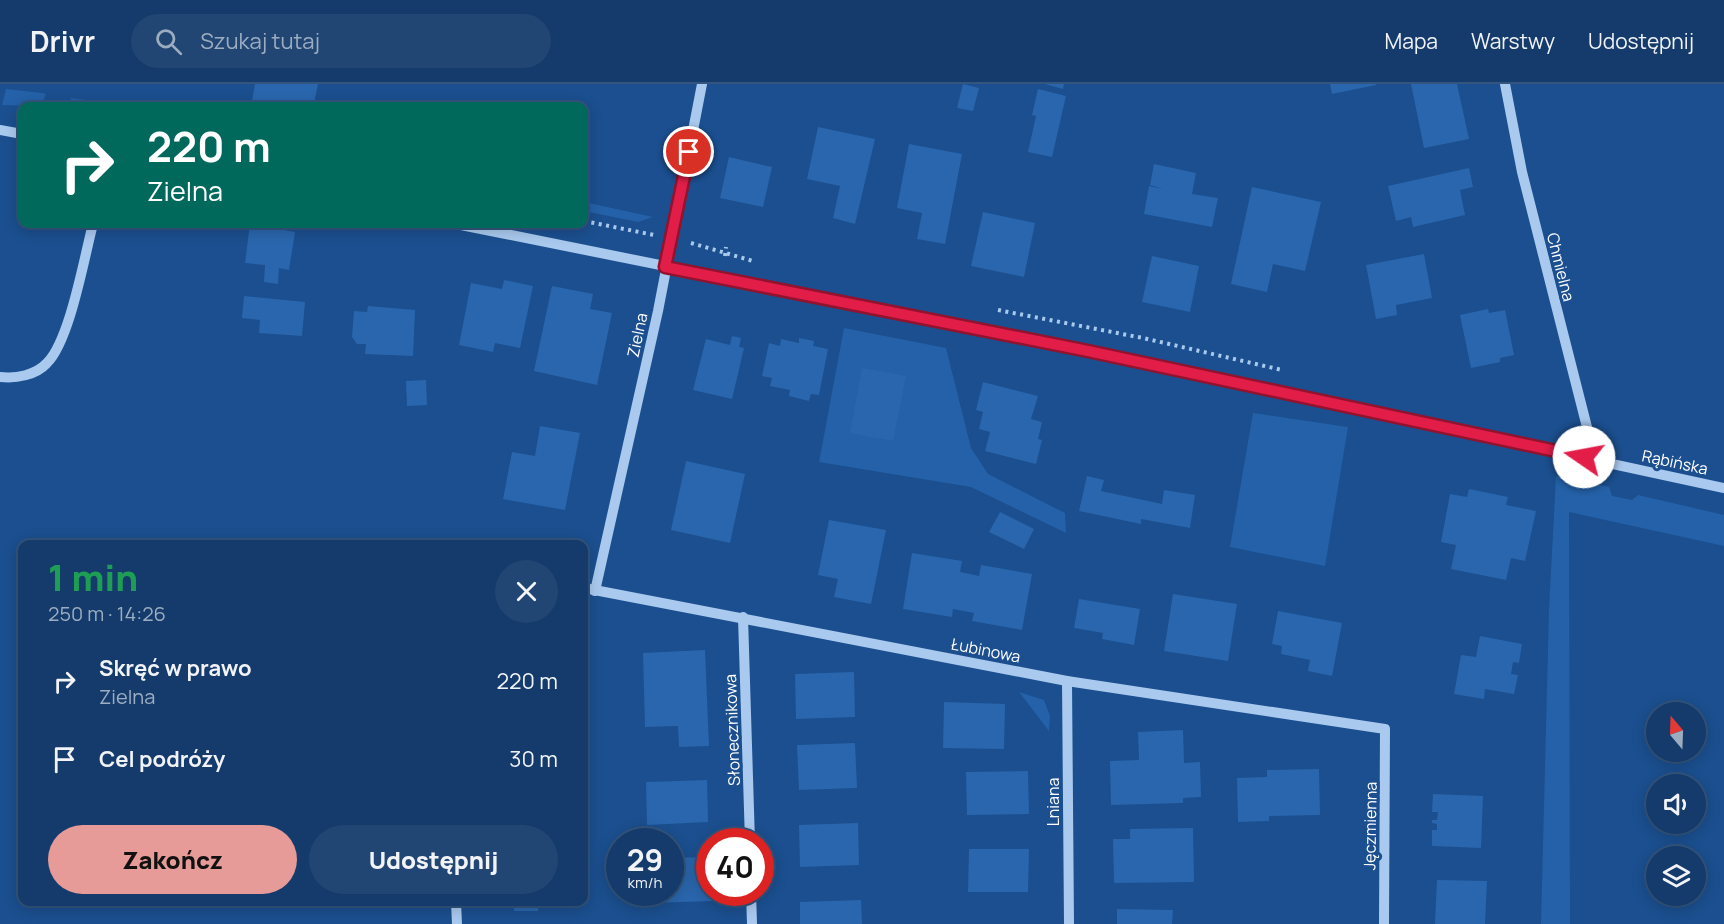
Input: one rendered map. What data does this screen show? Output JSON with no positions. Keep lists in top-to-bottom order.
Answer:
{
  "streets": {
    "street": [
      "Chmielna",
      "Zielna",
      "Rąbińska",
      "Łubinowa",
      "Słonecznikowa",
      "Lniana",
      "Jęczmienna"
    ]
  },
  "crossings": [
    ["Chmielna", "Rąbińska"],
    ["Zielna", "Rąbińska"],
    ["Zielna", "Łubinowa"],
    ["Łubinowa", "Słonecznikowa"],
    ["Łubinowa", "Lniana"],
    ["Łubinowa", "Jęczmienna"]
  ],
  "north": "top",
  "page": {
    "header": "Drivr",
    "search": "Szukaj tutaj",
    "nav": ["Mapa", "Warstwy", "Udostępnij"],
    "turn": ["220 m", "Zielna"],
    "heading": ["1 min", "250 m · 14:26"],
    "list": [
      {
        "name": "Skręć w prawo",
        "note": "Zielna",
        "value": "220 m"
      },
      {
        "name": "Cel podróży",
        "value": "30 m"
      }
    ],
    "buttons": ["Zakończ", "Udostępnij"],
    "speed": "29 km/h",
    "limit": "40"
  }
}
